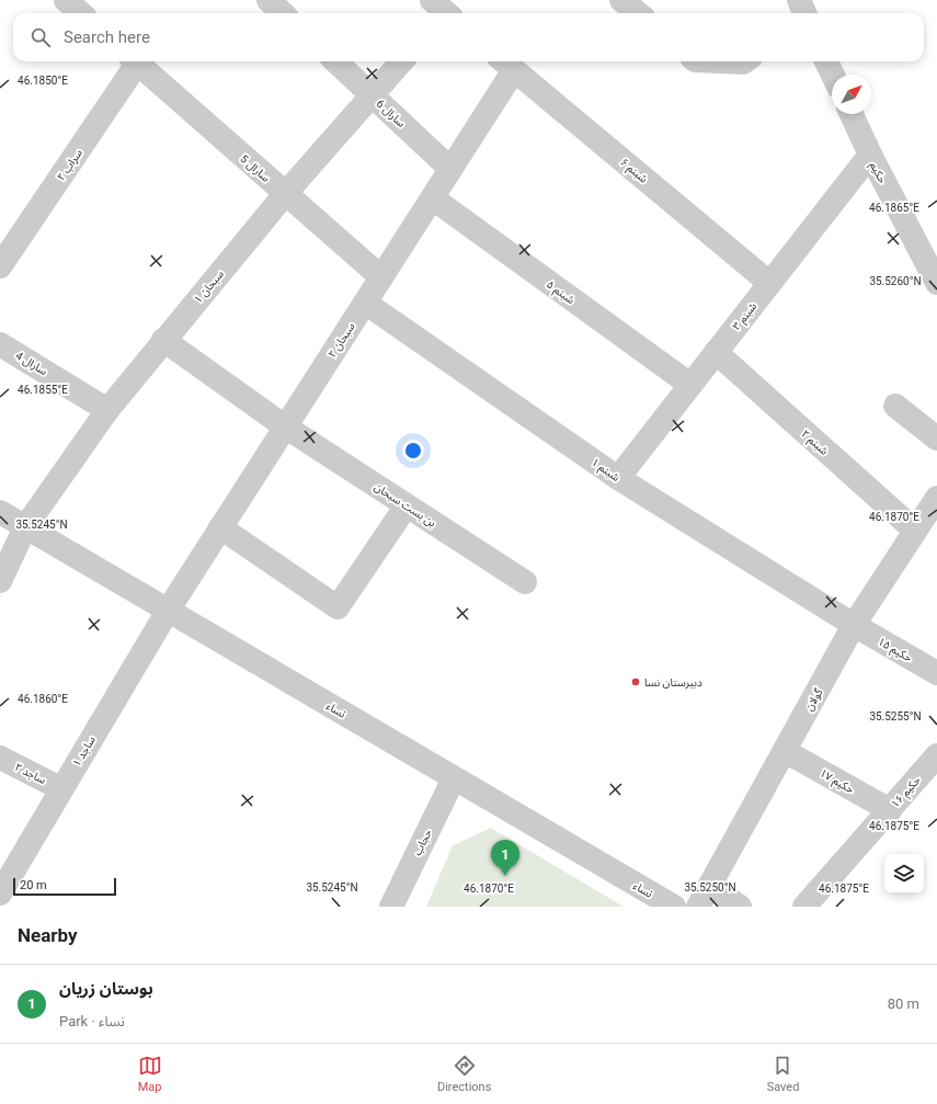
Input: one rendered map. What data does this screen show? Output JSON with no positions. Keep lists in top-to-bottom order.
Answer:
{
  "streets": {
    "street": [
      "سارال 6",
      "سراب ۲",
      "سارال 5",
      "شبنم ۶",
      "حکیم",
      "سبحان ۱",
      "شبنم ۵",
      "شبنم ۳",
      "سبحان ۲",
      "سارال 4",
      "شبنم ۲",
      "شبنم ۱",
      "بن بست سبحان",
      "حکیم ۱۵",
      "گولان",
      "نساء",
      "ساجد ۱",
      "ساجد ۲",
      "حکیم ۱۷",
      "حکیم ۱۶",
      "حجاب"
    ]
  },
  "crossings": [
    ["سارال 6", "سبحان ۱"],
    ["سارال 6", "سبحان ۲"],
    ["سارال 5", "سبحان ۱"],
    ["سارال 5", "سبحان ۲"],
    ["شبنم ۶", "شبنم ۳"],
    ["شبنم ۶", "سبحان ۲"],
    ["حکیم", "شبنم ۳"],
    ["سبحان ۱", "سارال 4"],
    ["سبحان ۱", "بن بست سبحان"],
    ["سبحان ۱", "نساء"],
    ["شبنم ۵", "شبنم ۳"],
    ["شبنم ۵", "سبحان ۲"],
    ["شبنم ۳", "شبنم ۲"],
    ["شبنم ۳", "شبنم ۱"],
    ["سبحان ۲", "شبنم ۱"],
    ["سبحان ۲", "بن بست سبحان"],
    ["سبحان ۲", "نساء"],
    ["سبحان ۲", "ساجد ۱"],
    ["شبنم ۲", "گولان"],
    ["شبنم ۱", "حکیم ۱۵"],
    ["شبنم ۱", "گولان"],
    ["حکیم ۱۵", "گولان"],
    ["گولان", "حکیم ۱۷"],
    ["نساء", "ساجد ۱"],
    ["نساء", "حجاب"],
    ["ساجد ۱", "ساجد ۲"],
    ["حکیم ۱۷", "حکیم ۱۶"]
  ],
  "places": ["دبیرستان نسا"],
  "scale_bar": "20 m",
  "north": "top right",
  "page": {
    "search": "Search here",
    "pins": "1",
    "scale": "20 m",
    "heading": "Nearby",
    "list": [
      {
        "mark": "1",
        "name": "بوستان زریان",
        "note": "Park · نساء",
        "value": "80 m"
      }
    ],
    "nav": ["Map", "Directions", "Saved"]
  },
  "coordinates": [
    "46.1850°E",
    "46.1865°E",
    "35.5260°N",
    "46.1855°E",
    "46.1870°E",
    "35.5245°N",
    "46.1860°E",
    "35.5255°N",
    "46.1875°E",
    "35.5250°N"
  ]
}
